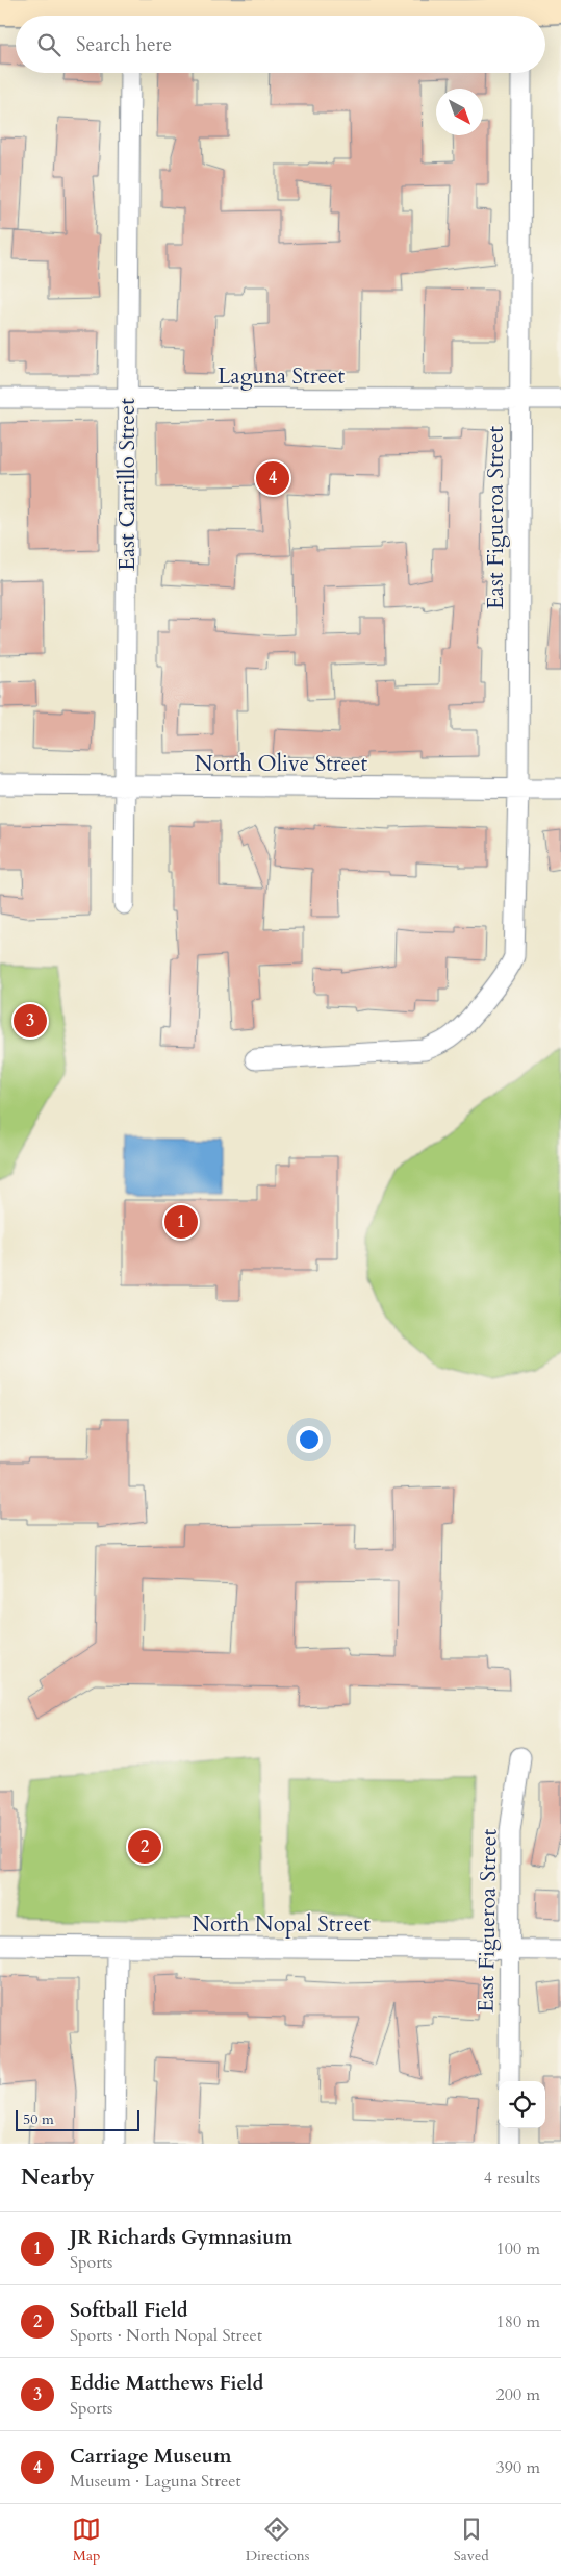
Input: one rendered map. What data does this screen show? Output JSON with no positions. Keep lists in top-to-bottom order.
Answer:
{
  "streets": {
    "street": [
      "Laguna Street",
      "East Carrillo Street",
      "East Figueroa Street",
      "North Olive Street",
      "North Nopal Street"
    ]
  },
  "crossings": [
    ["Laguna Street", "East Carrillo Street"],
    ["Laguna Street", "East Figueroa Street"],
    ["East Carrillo Street", "North Olive Street"],
    ["East Figueroa Street", "North Olive Street"],
    ["East Figueroa Street", "North Nopal Street"]
  ],
  "scale_bar": "50 m",
  "north": "bottom right",
  "page": {
    "search": "Search here",
    "pins": [
      "4",
      "3",
      "1",
      "2"
    ],
    "scale": "50 m",
    "heading": ["Nearby", "4 results"],
    "list": [
      {
        "mark": "1",
        "name": "JR Richards Gymnasium",
        "note": "Sports",
        "value": "100 m"
      },
      {
        "mark": "2",
        "name": "Softball Field",
        "note": "Sports · North Nopal Street",
        "value": "180 m"
      },
      {
        "mark": "3",
        "name": "Eddie Matthews Field",
        "note": "Sports",
        "value": "200 m"
      },
      {
        "mark": "4",
        "name": "Carriage Museum",
        "note": "Museum · Laguna Street",
        "value": "390 m"
      }
    ],
    "nav": ["Map", "Directions", "Saved"]
  }
}
